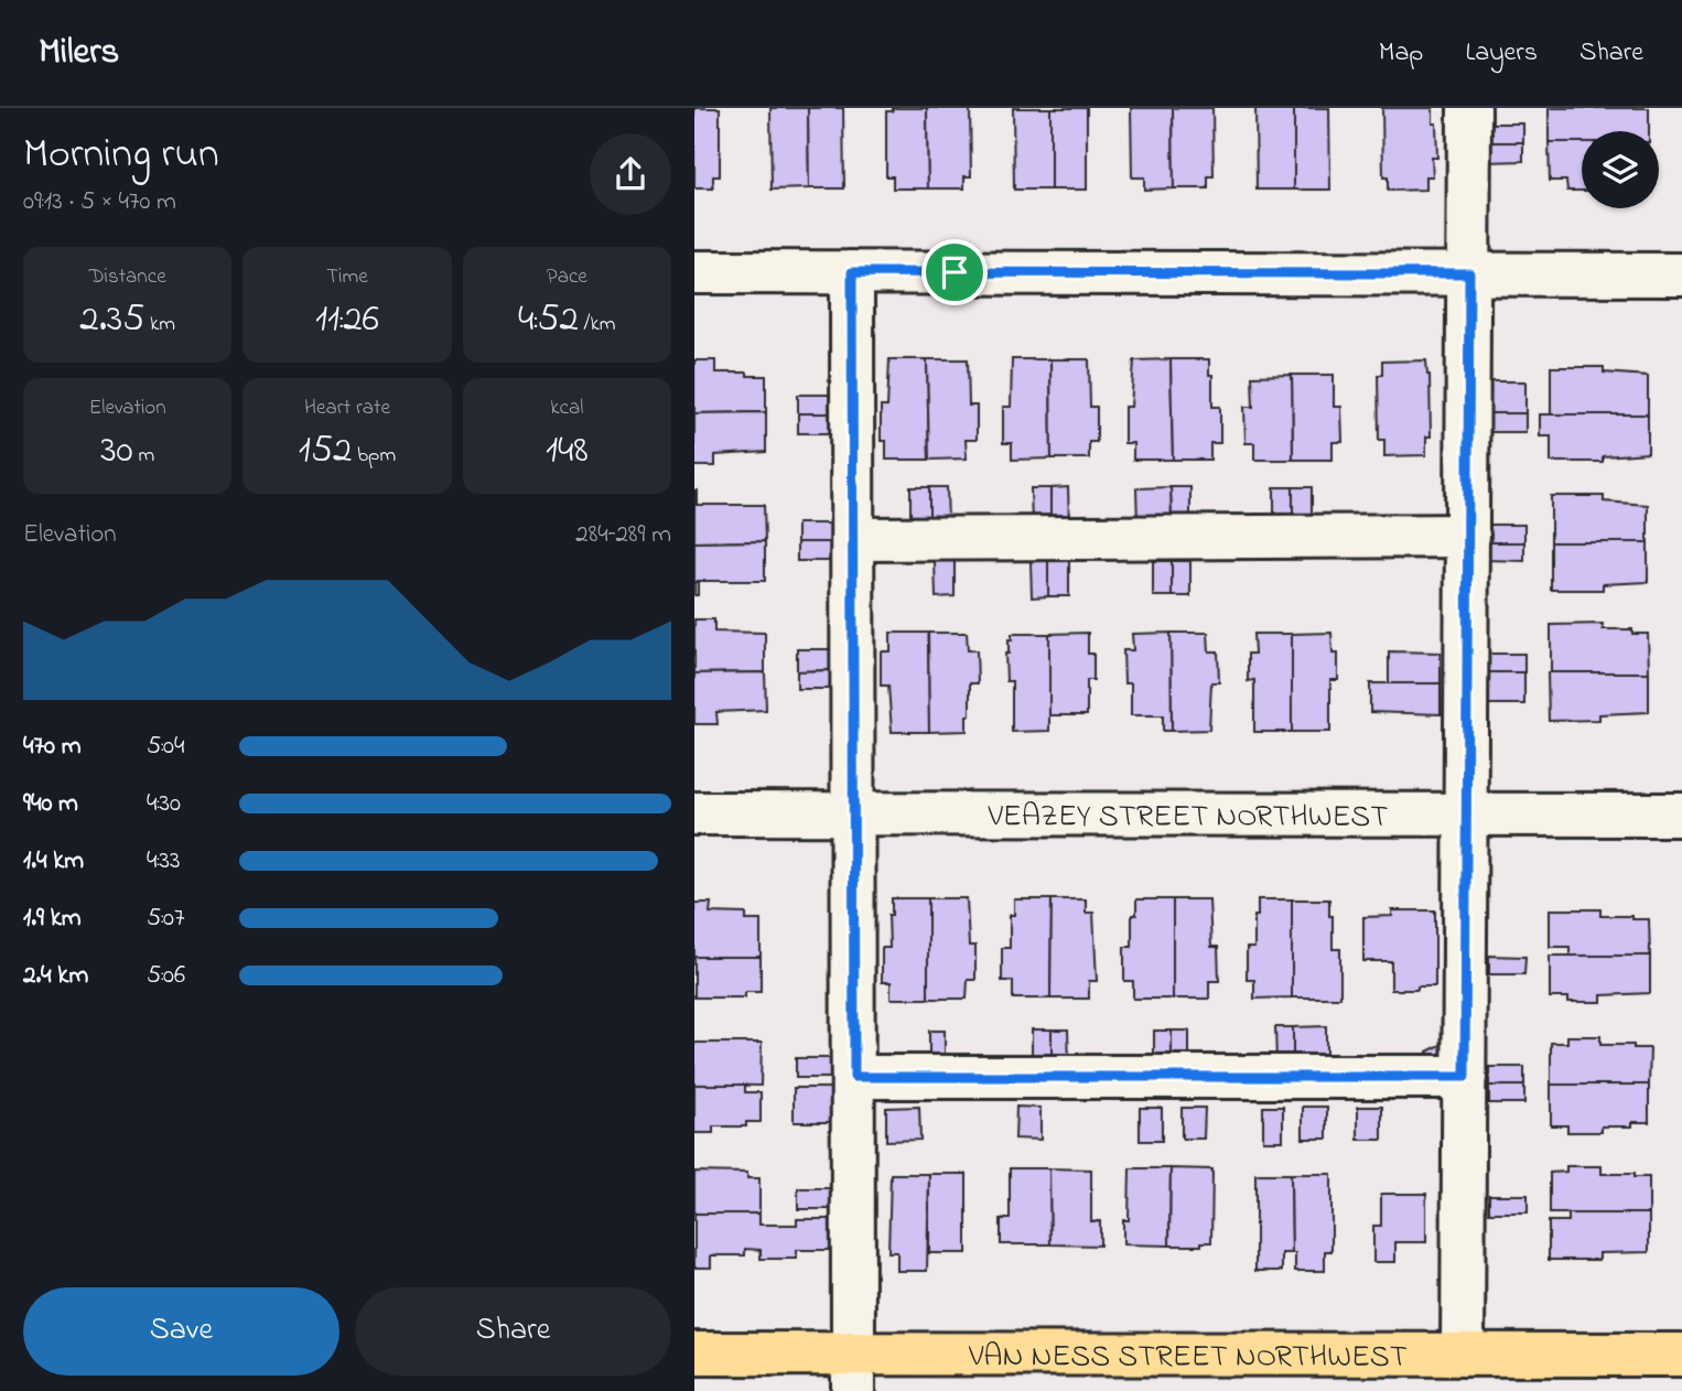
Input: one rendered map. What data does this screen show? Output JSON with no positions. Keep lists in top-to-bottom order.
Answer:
{
  "streets": {
    "main road": ["VAN NESS STREET NORTHWEST"],
    "street": ["VEAZEY STREET NORTHWEST"]
  },
  "page": {
    "header": "Milers",
    "nav": ["Map", "Layers", "Share"],
    "heading": ["Morning run", "09:13 · 5 × 470 m"],
    "stats": [
      ["Distance", "2.35 km"],
      ["Time", "11:26"],
      ["Pace", "4:52 /km"],
      ["Elevation", "30 m"],
      ["Heart rate", "152 bpm"],
      ["kcal", "148"]
    ],
    "chart": ["Elevation", "284–289 m"],
    "list": [
      {
        "name": "470 m",
        "note": "5:04"
      },
      {
        "name": "940 m",
        "note": "4:30"
      },
      {
        "name": "1.4 km",
        "note": "4:33"
      },
      {
        "name": "1.9 km",
        "note": "5:07"
      },
      {
        "name": "2.4 km",
        "note": "5:06"
      }
    ],
    "buttons": ["Save", "Share"]
  }
}
